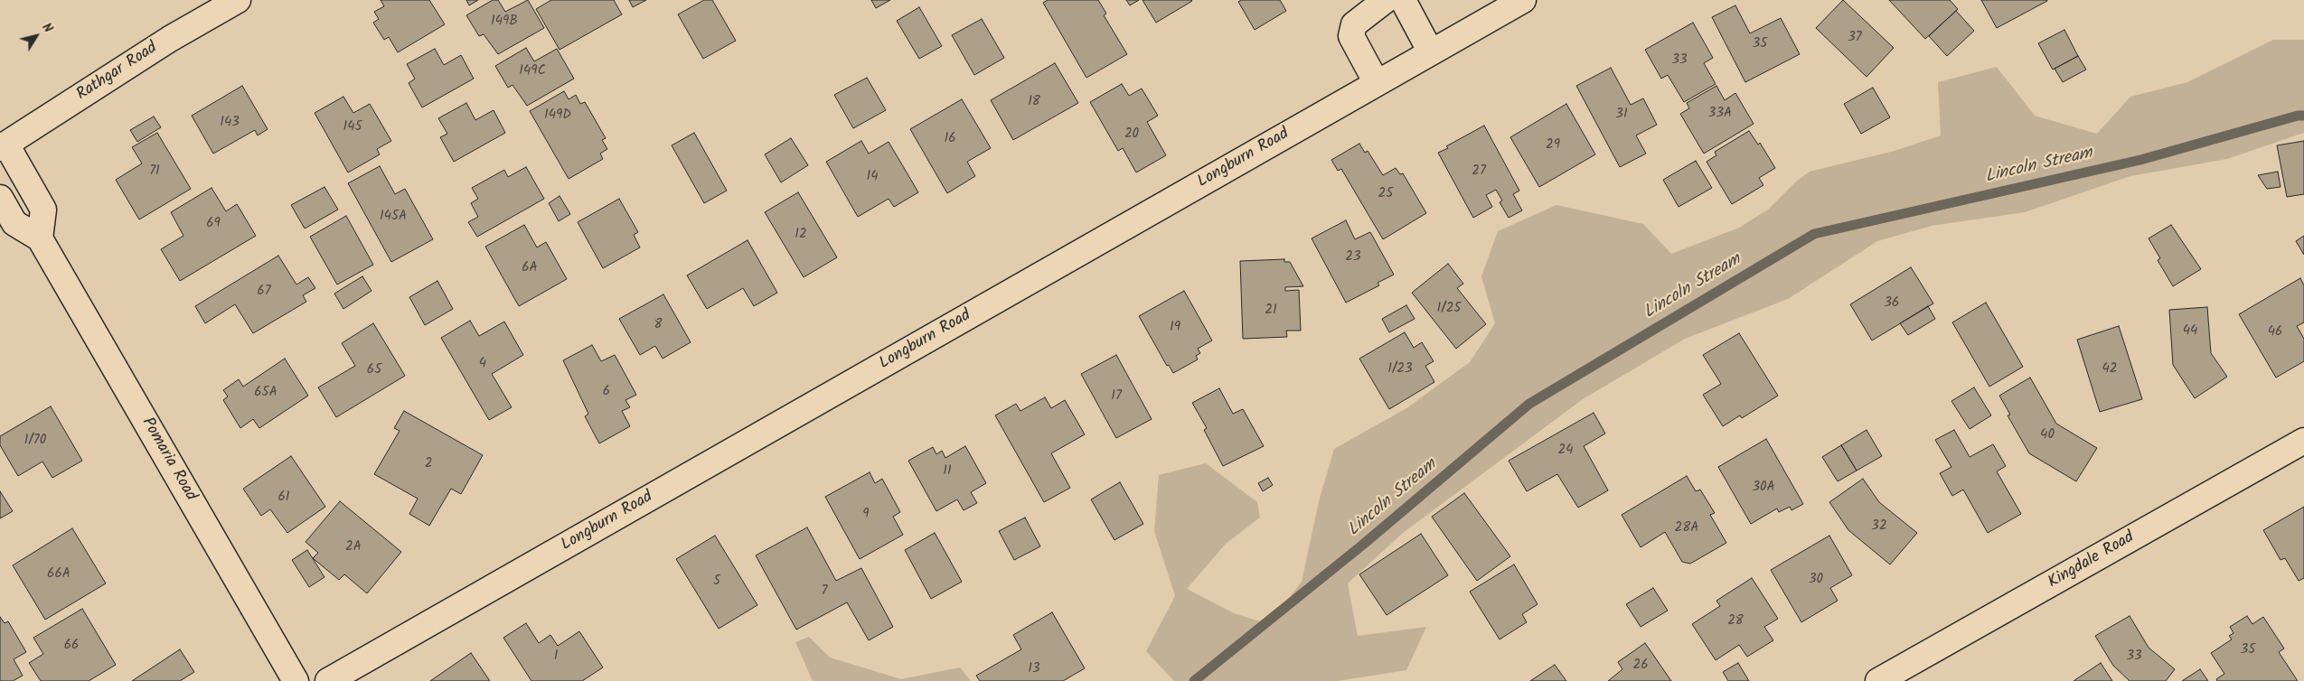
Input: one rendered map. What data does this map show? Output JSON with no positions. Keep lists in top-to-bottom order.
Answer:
{
  "streets": {
    "street": [
      "Rathgar Road",
      "Longburn Road",
      "Pomaria Road",
      "Kingdale Road"
    ]
  },
  "water": ["Lincoln Stream"],
  "house_numbers": [
    "149B",
    "37",
    "35",
    "33",
    "149C",
    "18",
    "33A",
    "31",
    "149D",
    "143",
    "145",
    "20",
    "16",
    "29",
    "71",
    "27",
    "14",
    "25",
    "145A",
    "69",
    "12",
    "23",
    "6A",
    "67",
    "36",
    "1/25",
    "21",
    "8",
    "19",
    "44",
    "46",
    "4",
    "1/23",
    "42",
    "65",
    "6",
    "65A",
    "17",
    "40",
    "1/70",
    "24",
    "2",
    "11",
    "30A",
    "61",
    "9",
    "32",
    "28A",
    "2A",
    "66A",
    "30",
    "5",
    "7",
    "28",
    "66",
    "35",
    "1",
    "33",
    "26",
    "13"
  ],
  "north": "top right"
}
